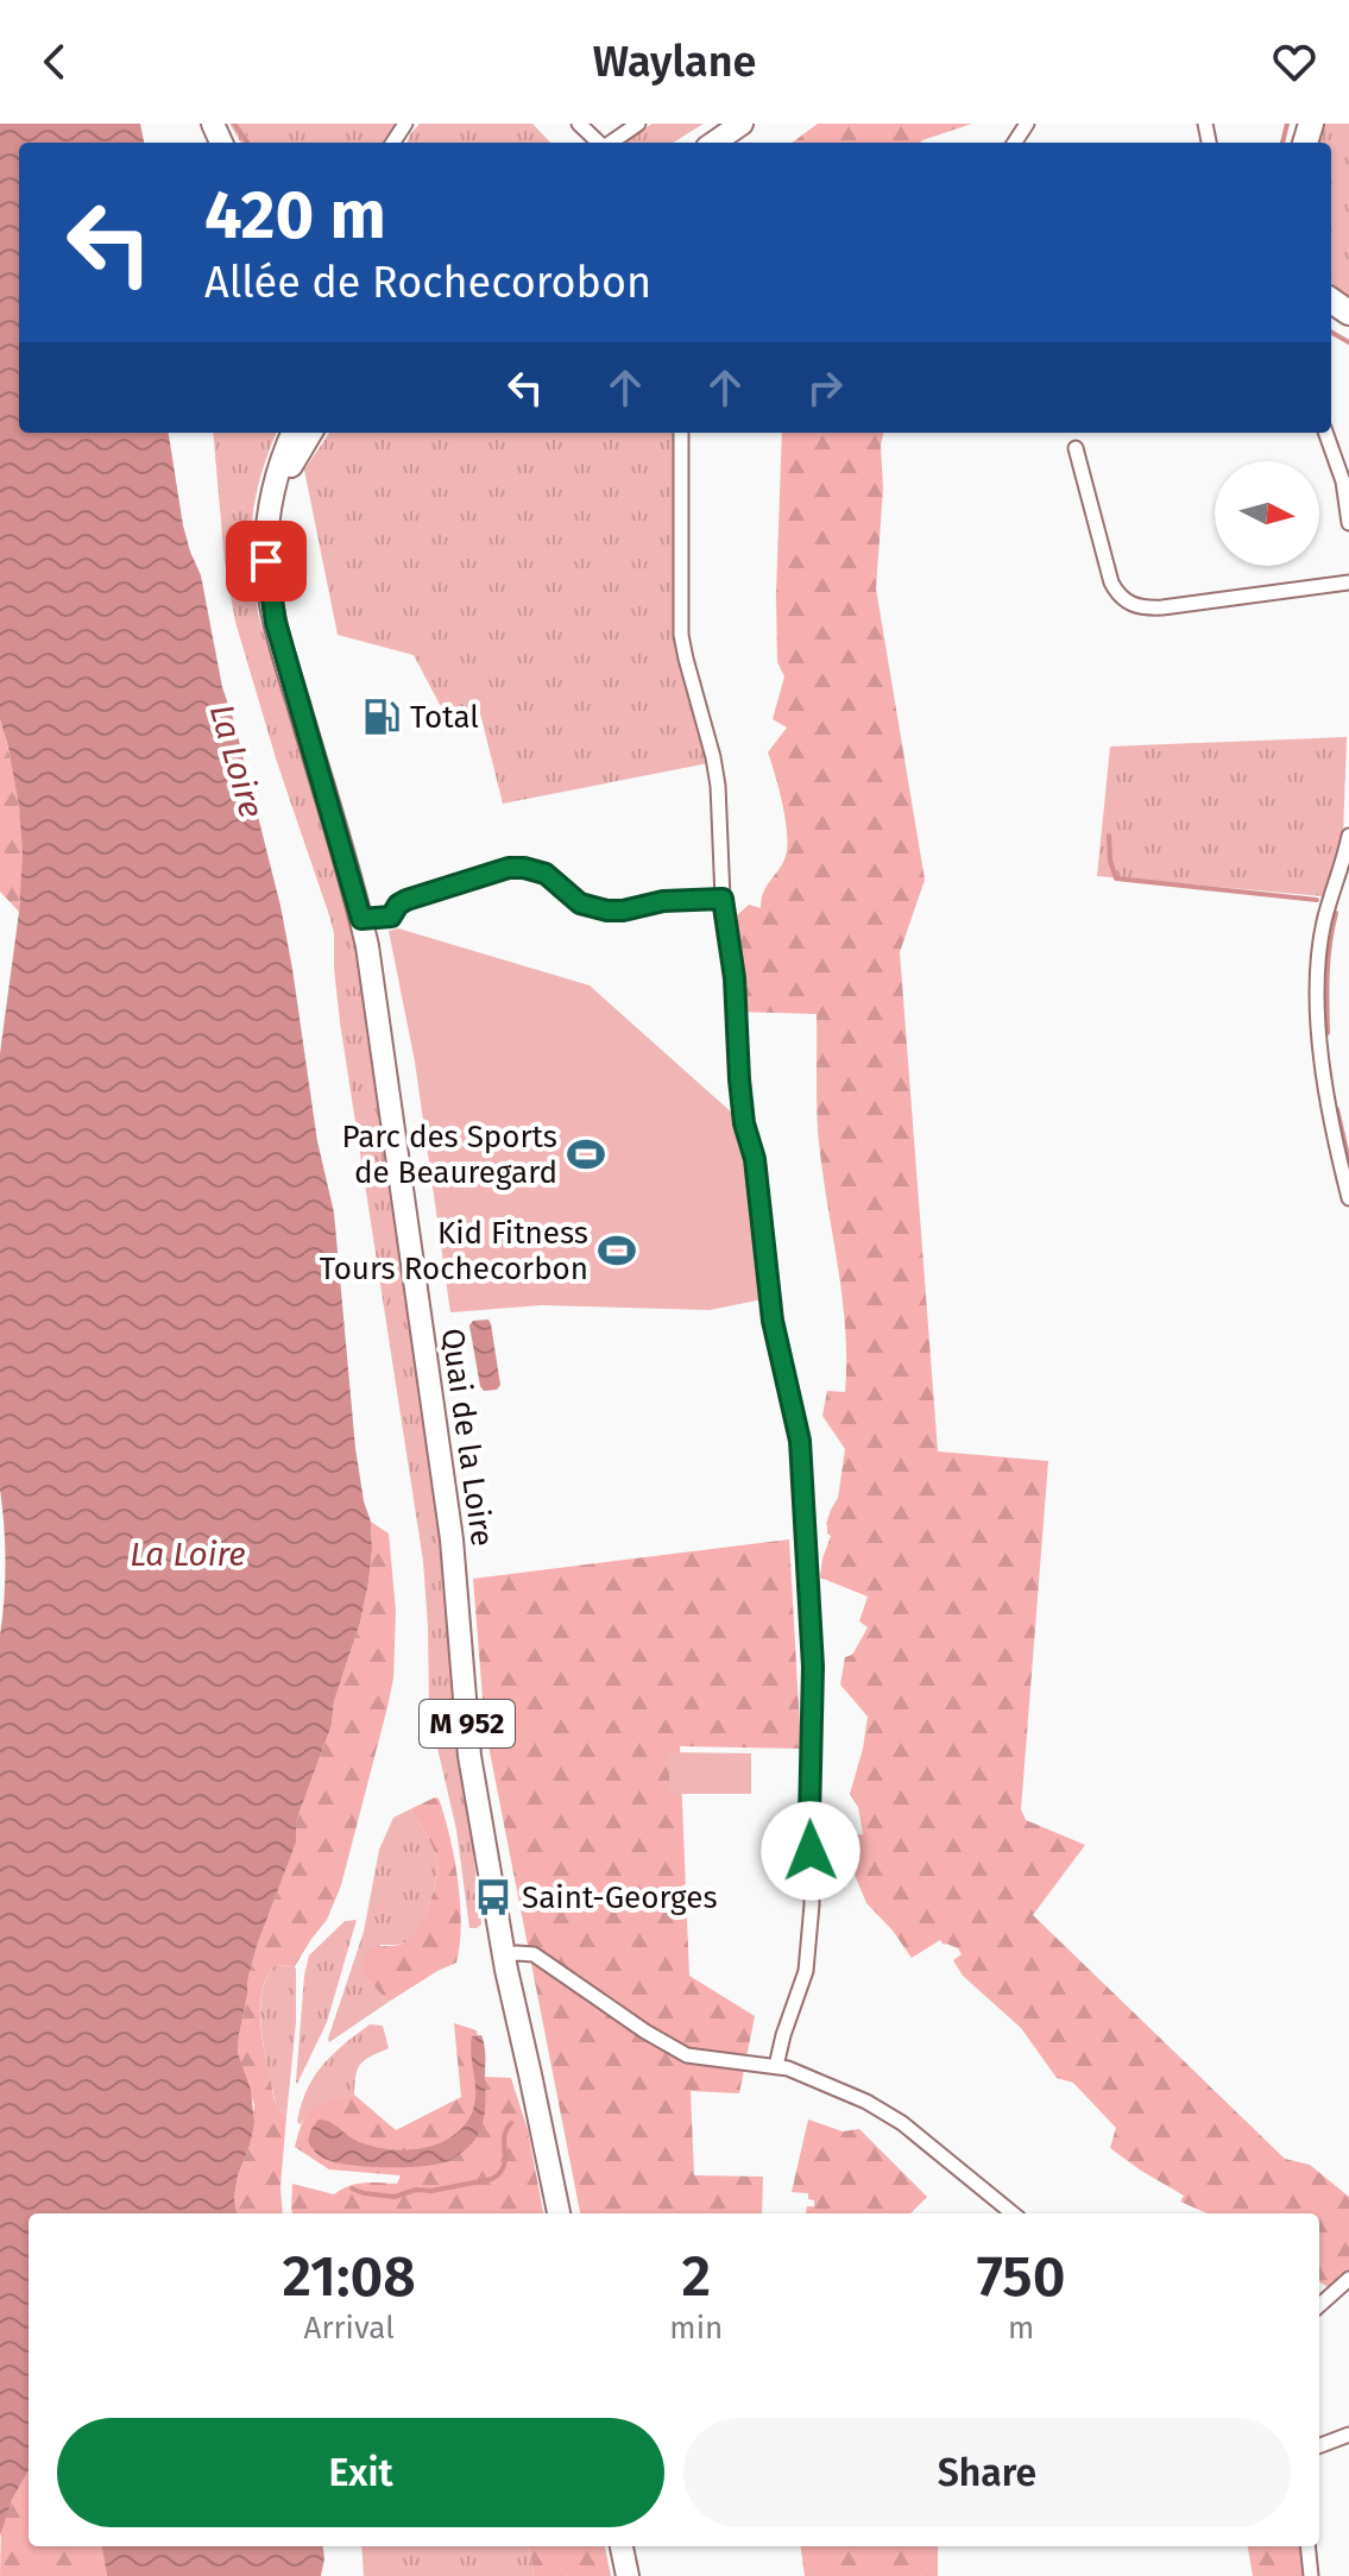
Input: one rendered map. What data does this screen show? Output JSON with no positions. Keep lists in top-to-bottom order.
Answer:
{
  "streets": {
    "main road": ["Quai de la Loire", "M 952"]
  },
  "crossings": [
    ["Quai de la Loire", "M 952"]
  ],
  "water": ["La Loire"],
  "places": {
    "fuel station": ["Total"],
    "sports": ["Parc des Sports de Beauregard", "Kid Fitness Tours Rochecorbon"],
    "bus stop": ["Saint-Georges"]
  },
  "north": "right",
  "page": {
    "header": "Waylane",
    "turn": ["420 m", "Allée de Rochecorobon"],
    "eta": [
      "21:08",
      "Arrival",
      "2",
      "min",
      "750",
      "m"
    ],
    "buttons": ["Exit", "Share"]
  }
}
